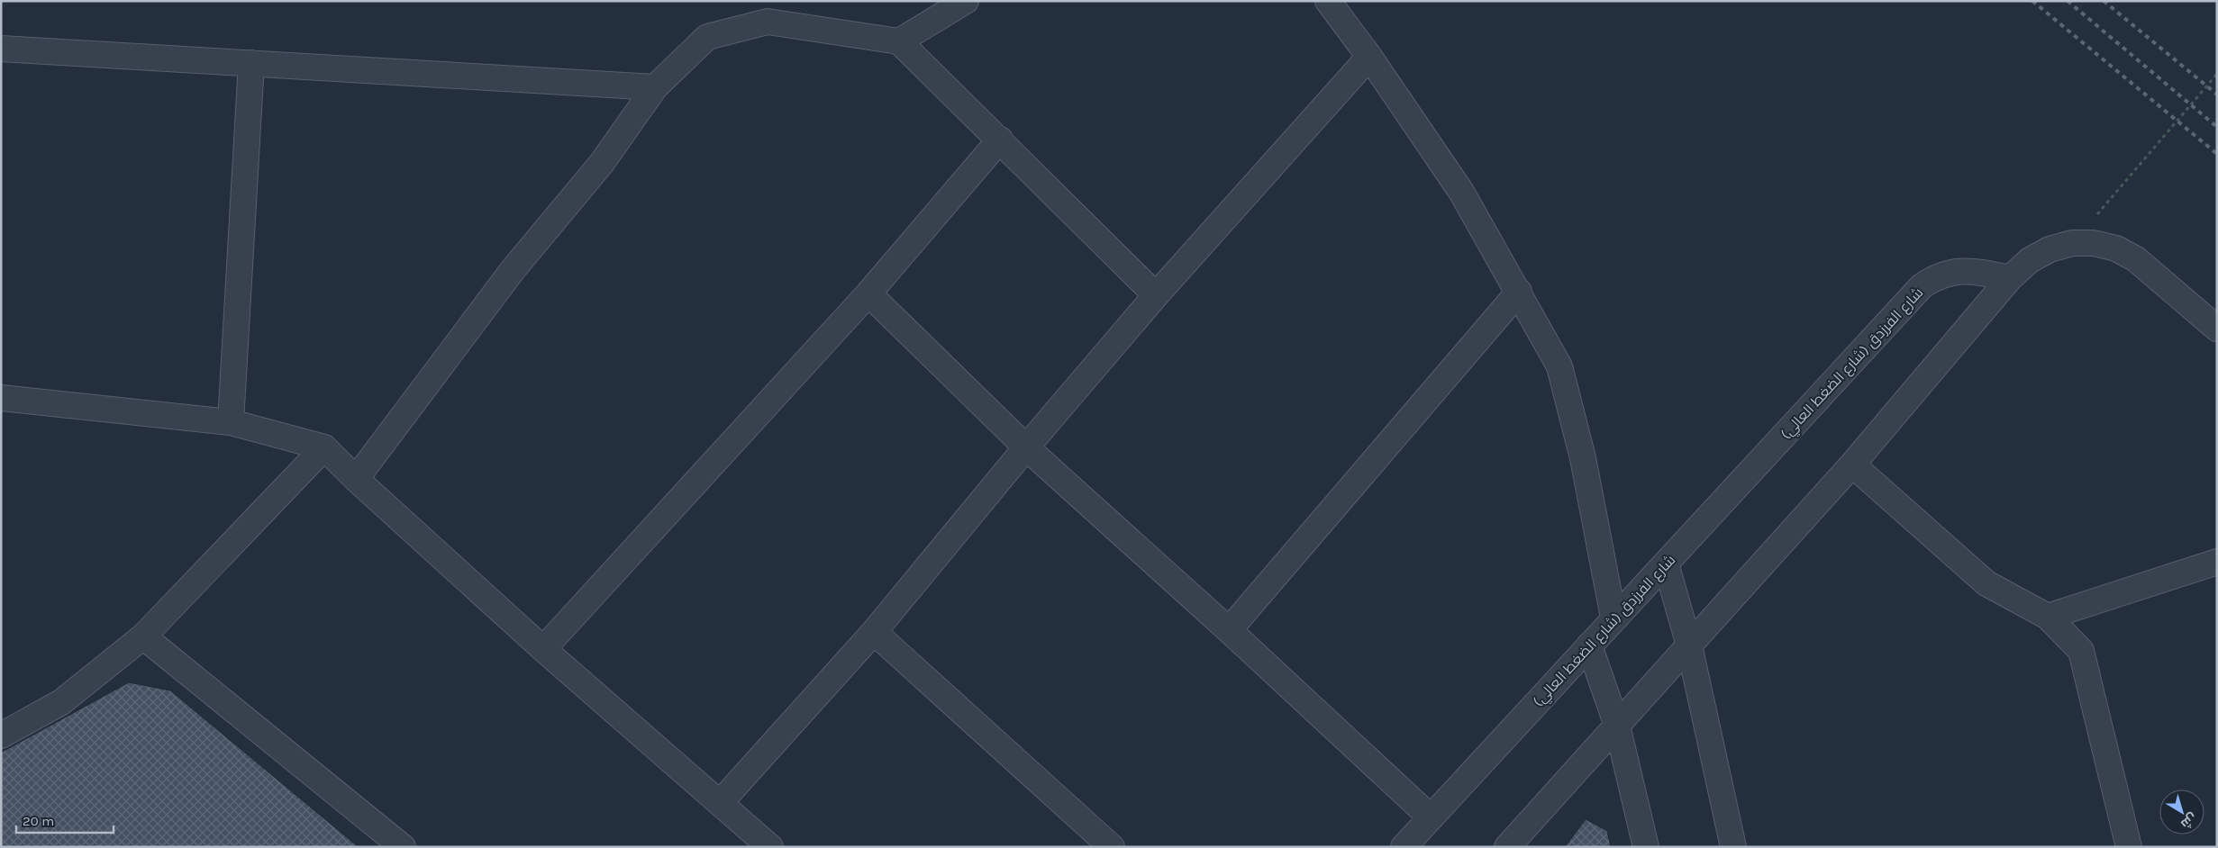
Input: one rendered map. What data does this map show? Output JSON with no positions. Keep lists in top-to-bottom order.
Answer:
{
  "streets": {
    "street": ["شارع الفرزدق (شارع الضغط العالي)"]
  },
  "scale_bar": "20 m",
  "north": "bottom right"
}
